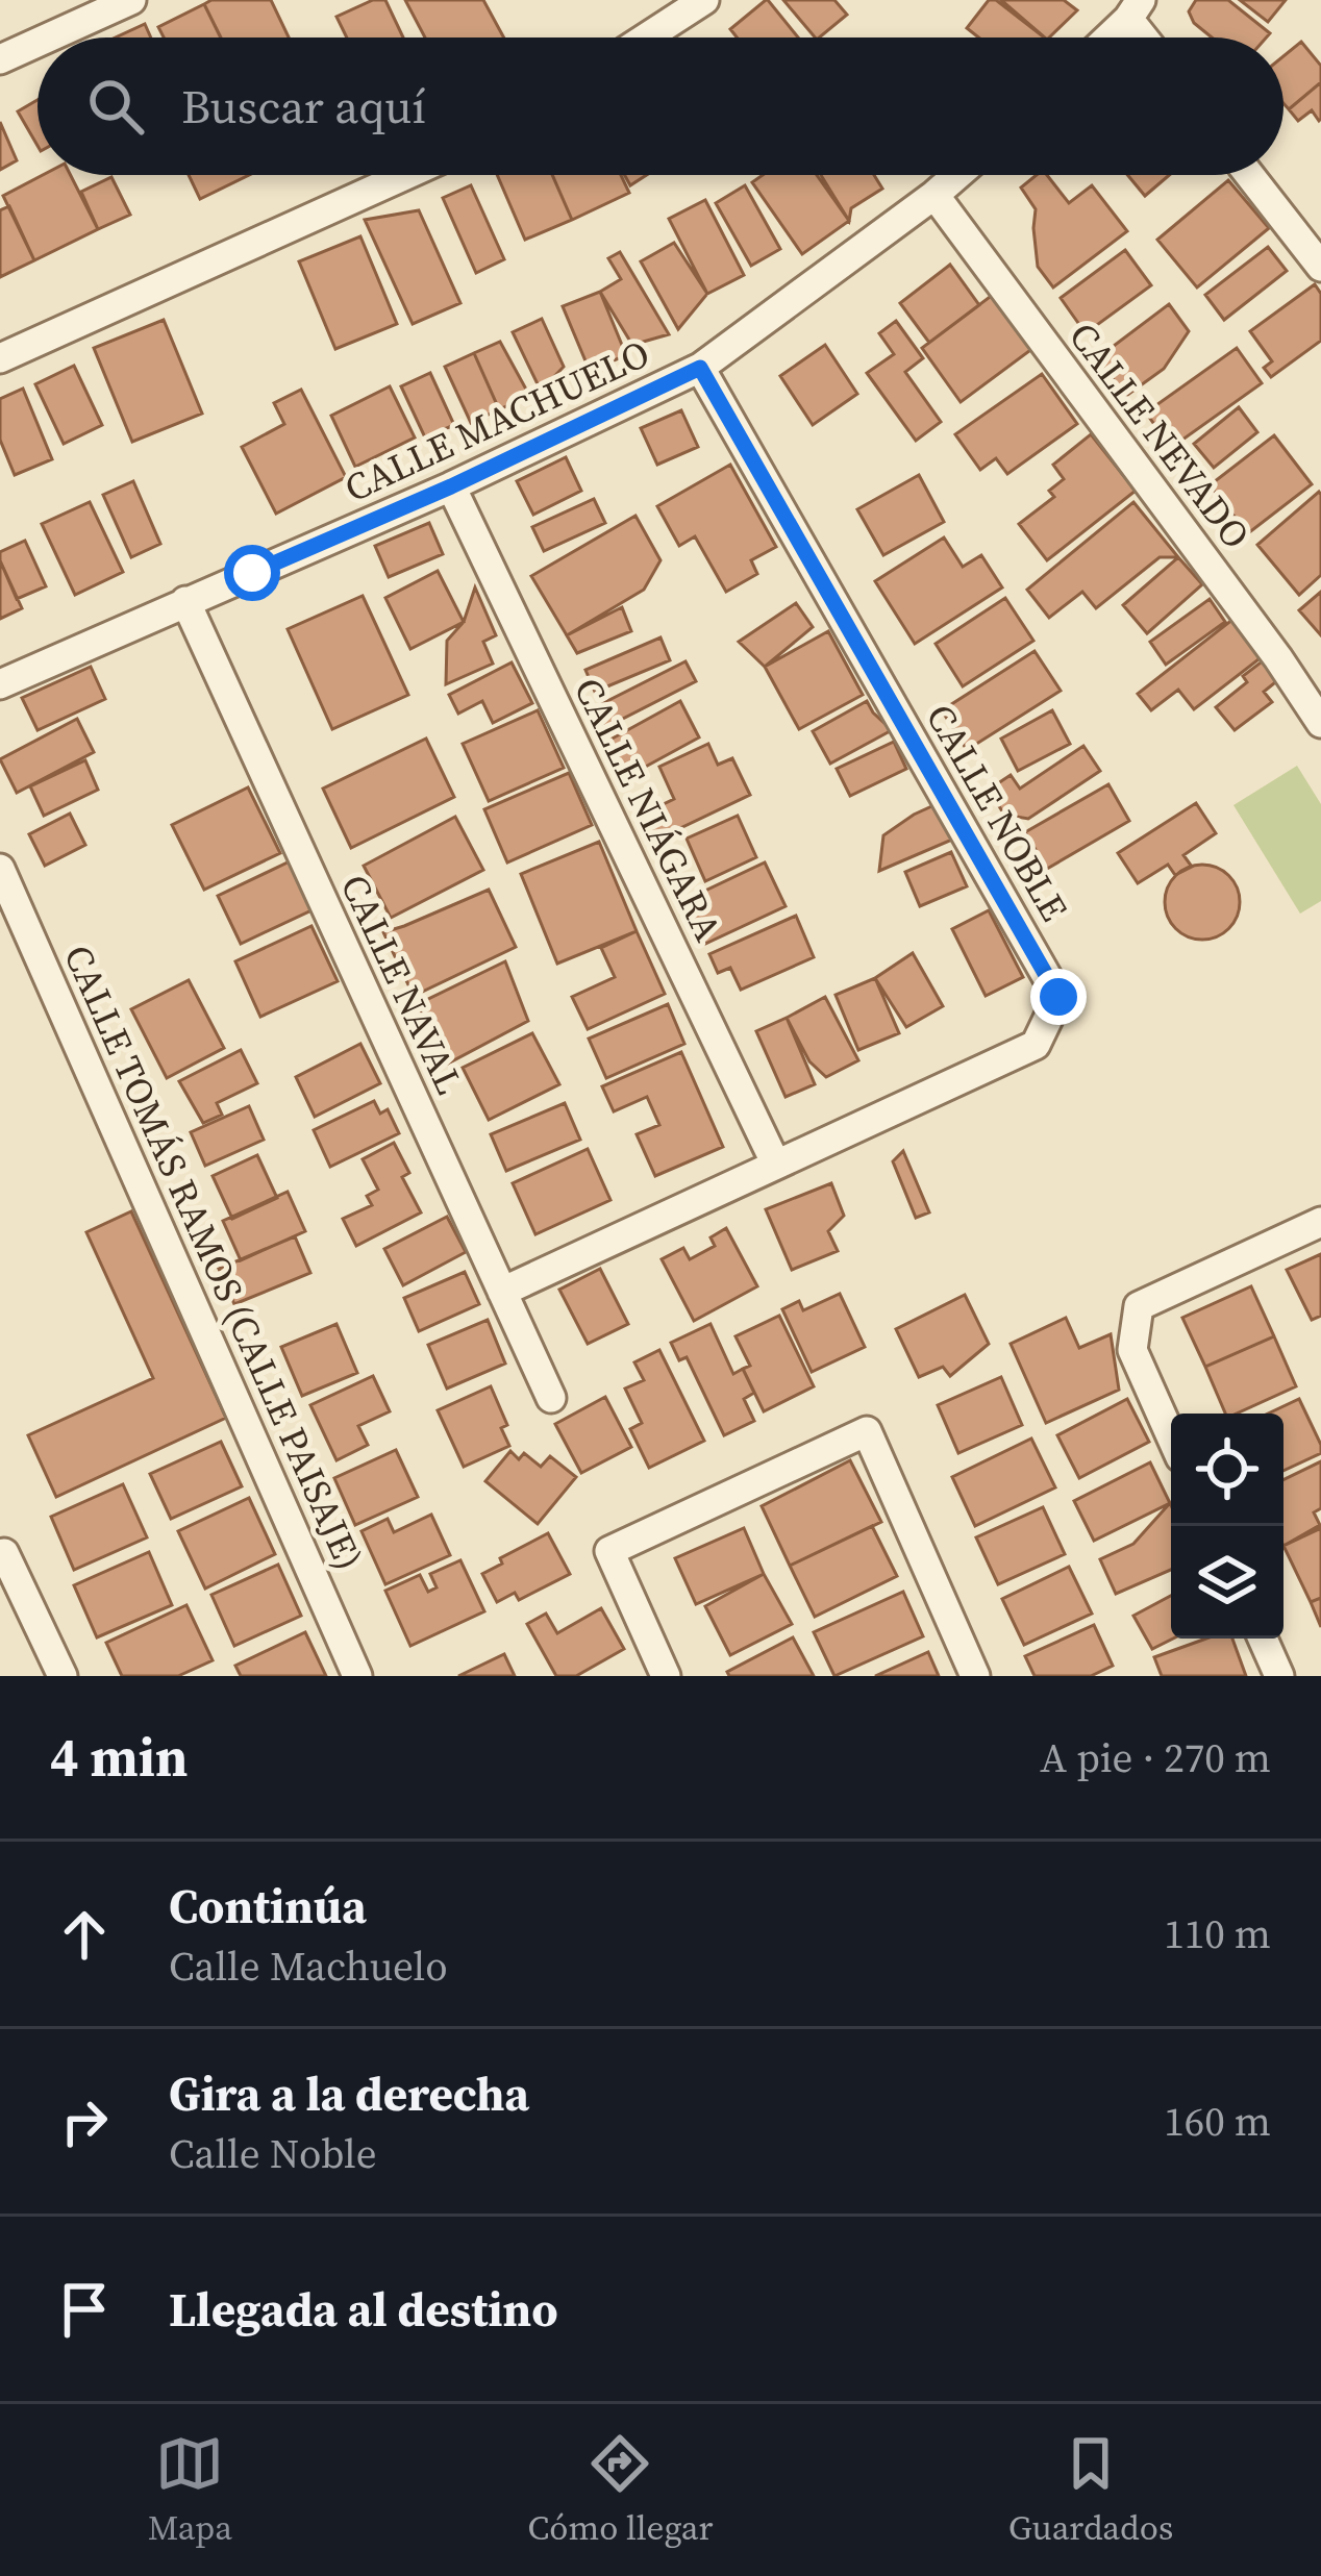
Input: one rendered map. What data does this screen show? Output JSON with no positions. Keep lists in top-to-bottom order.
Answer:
{
  "streets": {
    "street": [
      "CALLE MACHUELO",
      "CALLE NEVADO",
      "CALLE NIÁGARA",
      "CALLE NOBLE",
      "CALLE NAVAL",
      "CALLE TOMÁS RAMOS (CALLE PAISAJE)"
    ]
  },
  "crossings": [
    ["CALLE MACHUELO", "CALLE NEVADO"],
    ["CALLE MACHUELO", "CALLE NIÁGARA"],
    ["CALLE MACHUELO", "CALLE NOBLE"],
    ["CALLE MACHUELO", "CALLE NAVAL"],
    ["CALLE NIÁGARA", "CALLE NOBLE"],
    ["CALLE NOBLE", "CALLE NAVAL"]
  ],
  "page": {
    "search": "Buscar aquí",
    "heading": ["4 min", "A pie · 270 m"],
    "list": [
      ["Continúa", "Calle Machuelo", "110 m"],
      ["Gira a la derecha", "Calle Noble", "160 m"],
      "Llegada al destino"
    ],
    "nav": ["Mapa", "Cómo llegar", "Guardados"]
  }
}
